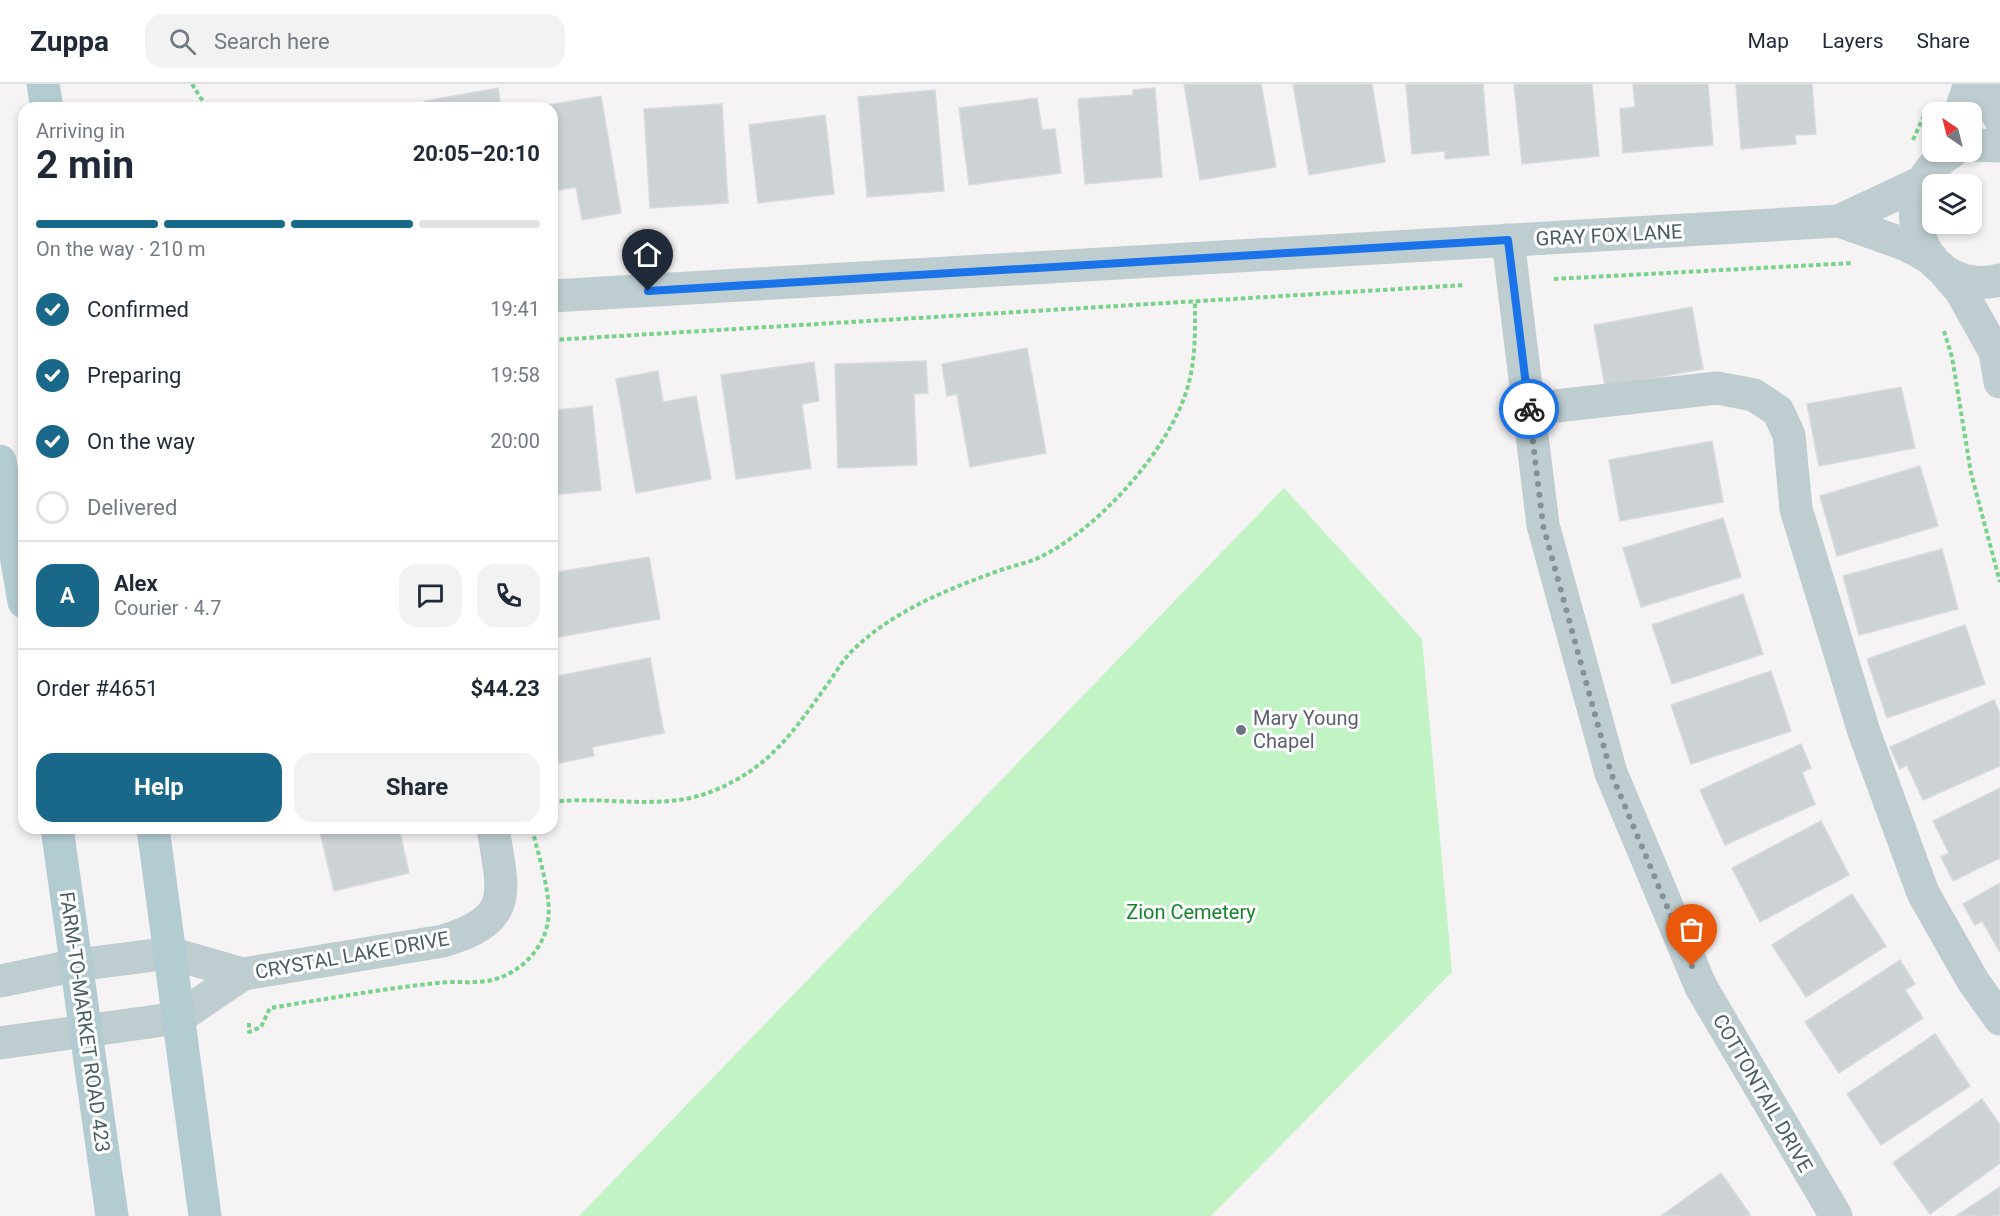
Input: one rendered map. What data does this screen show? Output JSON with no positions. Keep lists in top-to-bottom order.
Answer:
{
  "streets": {
    "main road": ["FARM-TO-MARKET ROAD 423"],
    "street": ["GRAY FOX LANE", "CRYSTAL LAKE DRIVE", "COTTONTAIL DRIVE"]
  },
  "crossings": [
    ["GRAY FOX LANE", "COTTONTAIL DRIVE"],
    ["CRYSTAL LAKE DRIVE", "FARM-TO-MARKET ROAD 423"]
  ],
  "parks": ["Zion Cemetery"],
  "places": ["Mary Young Chapel"],
  "north": "top left",
  "page": {
    "header": "Zuppa",
    "search": "Search here",
    "nav": ["Map", "Layers", "Share"],
    "heading": ["2 min", "Arriving in", "20:05–20:10"],
    "panel": [
      "Alex",
      "Courier · 4.7",
      "Order #4651",
      "$44.23"
    ],
    "bar": "On the way · 210 m",
    "list": [
      ["Confirmed", "19:41"],
      ["Preparing", "19:58"],
      ["On the way", "20:00"],
      "Delivered"
    ],
    "round": "A",
    "buttons": ["Help", "Share"]
  }
}
